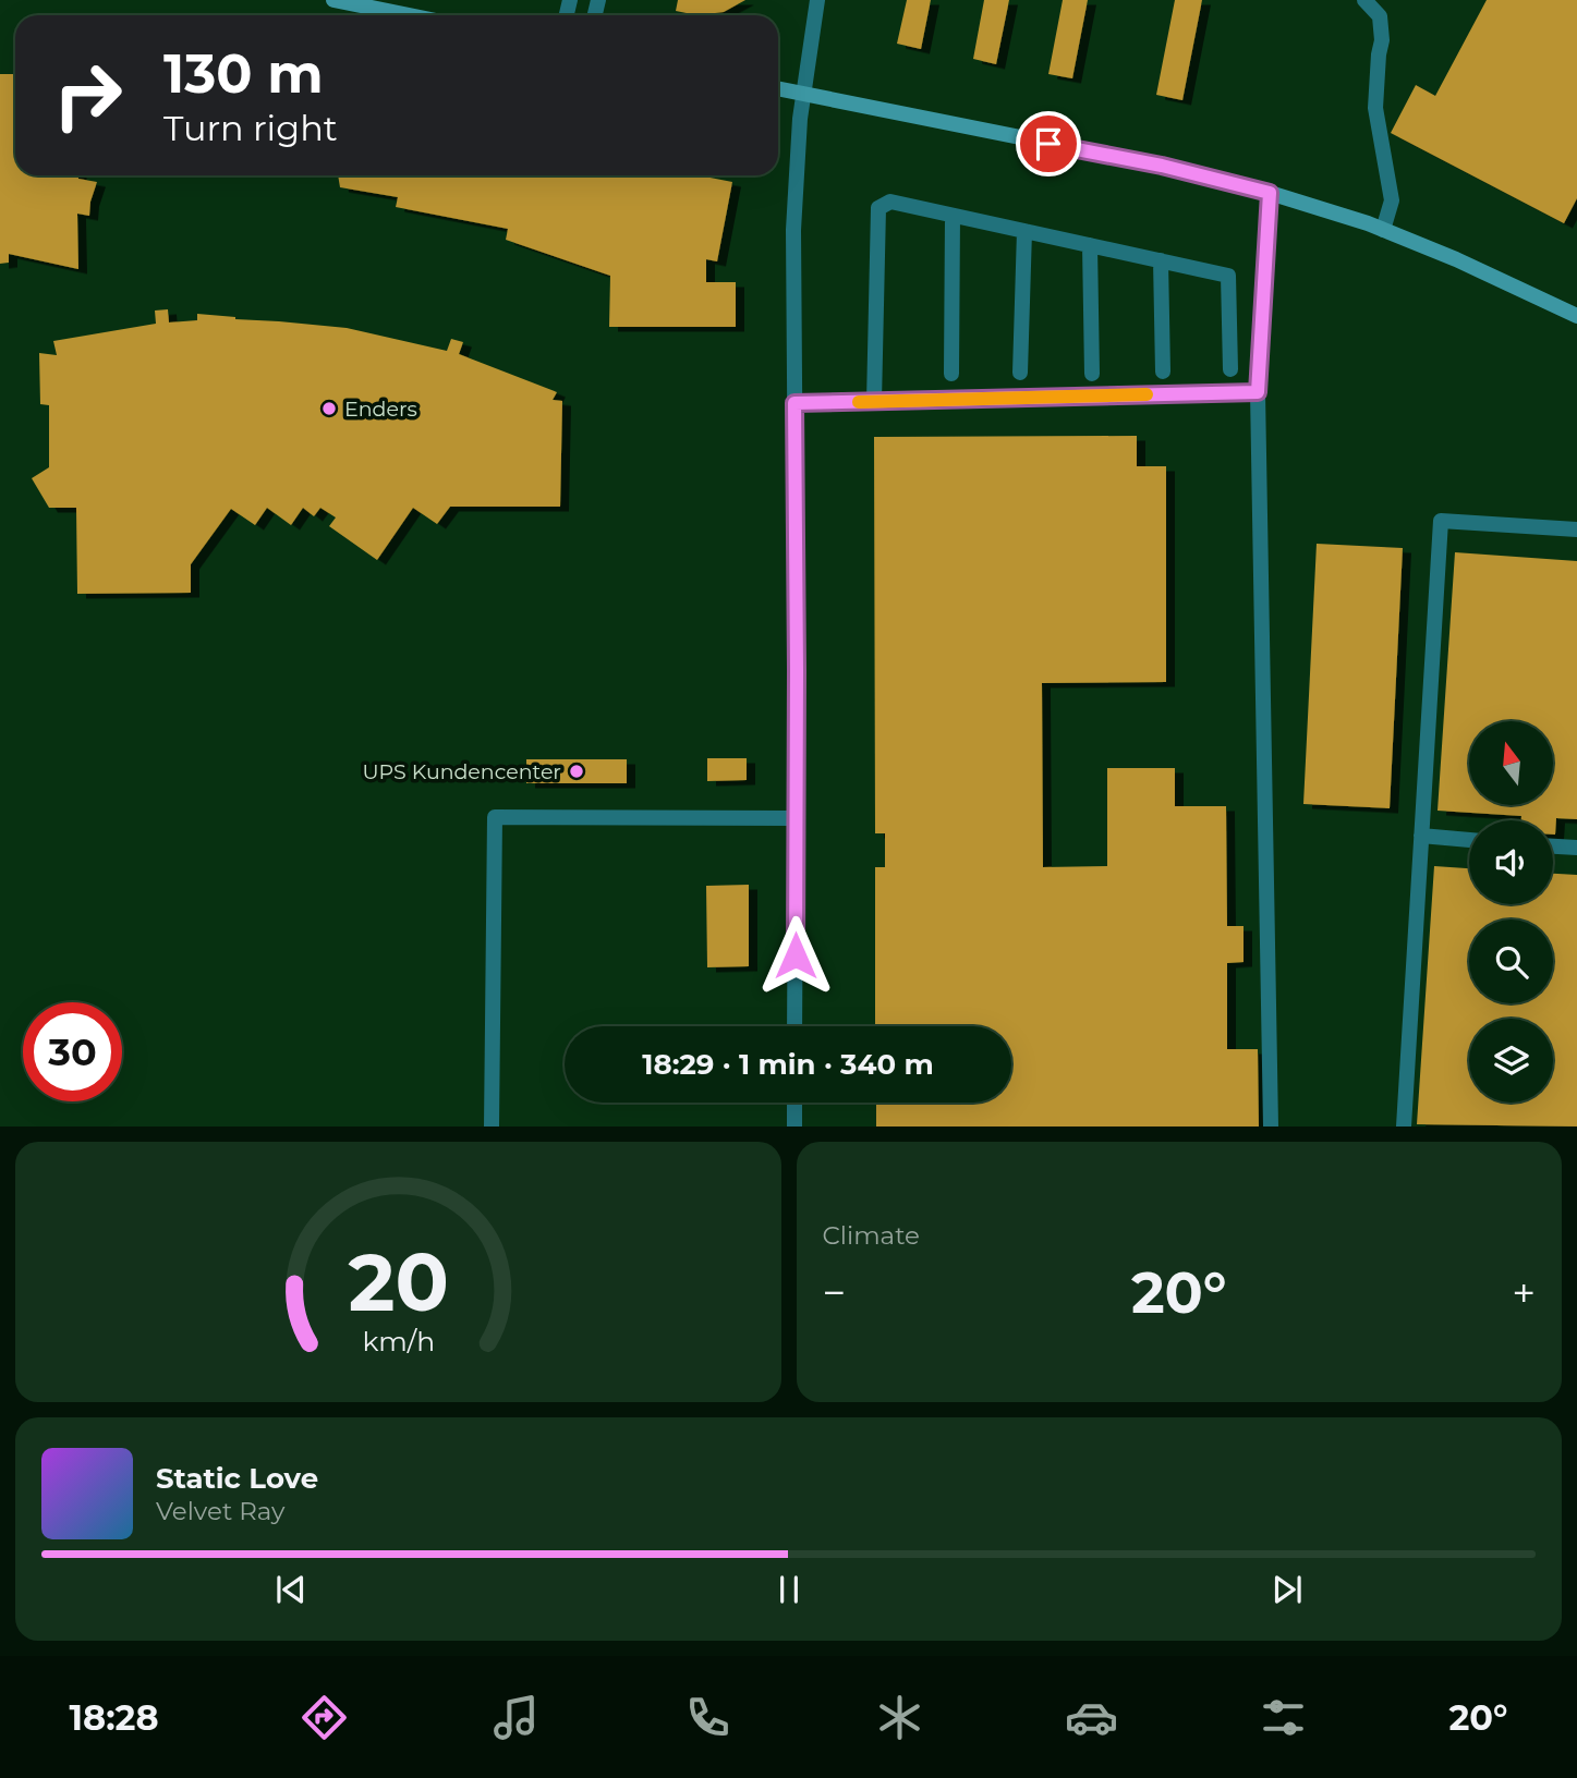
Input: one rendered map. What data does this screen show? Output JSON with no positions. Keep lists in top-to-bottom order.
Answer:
{
  "places": ["Enders", "UPS Kundencenter"],
  "north": "top",
  "page": {
    "turn": ["130 m", "Turn right"],
    "limit": "30",
    "trip": "18:29 · 1 min · 340 m",
    "tile": "Climate",
    "heat": ["−", "20°", "+"],
    "song": ["Static Love", "Velvet Ray"],
    "tabs": ["18:28", "20°"],
    "gauge": ["20", "km/h"]
  }
}
